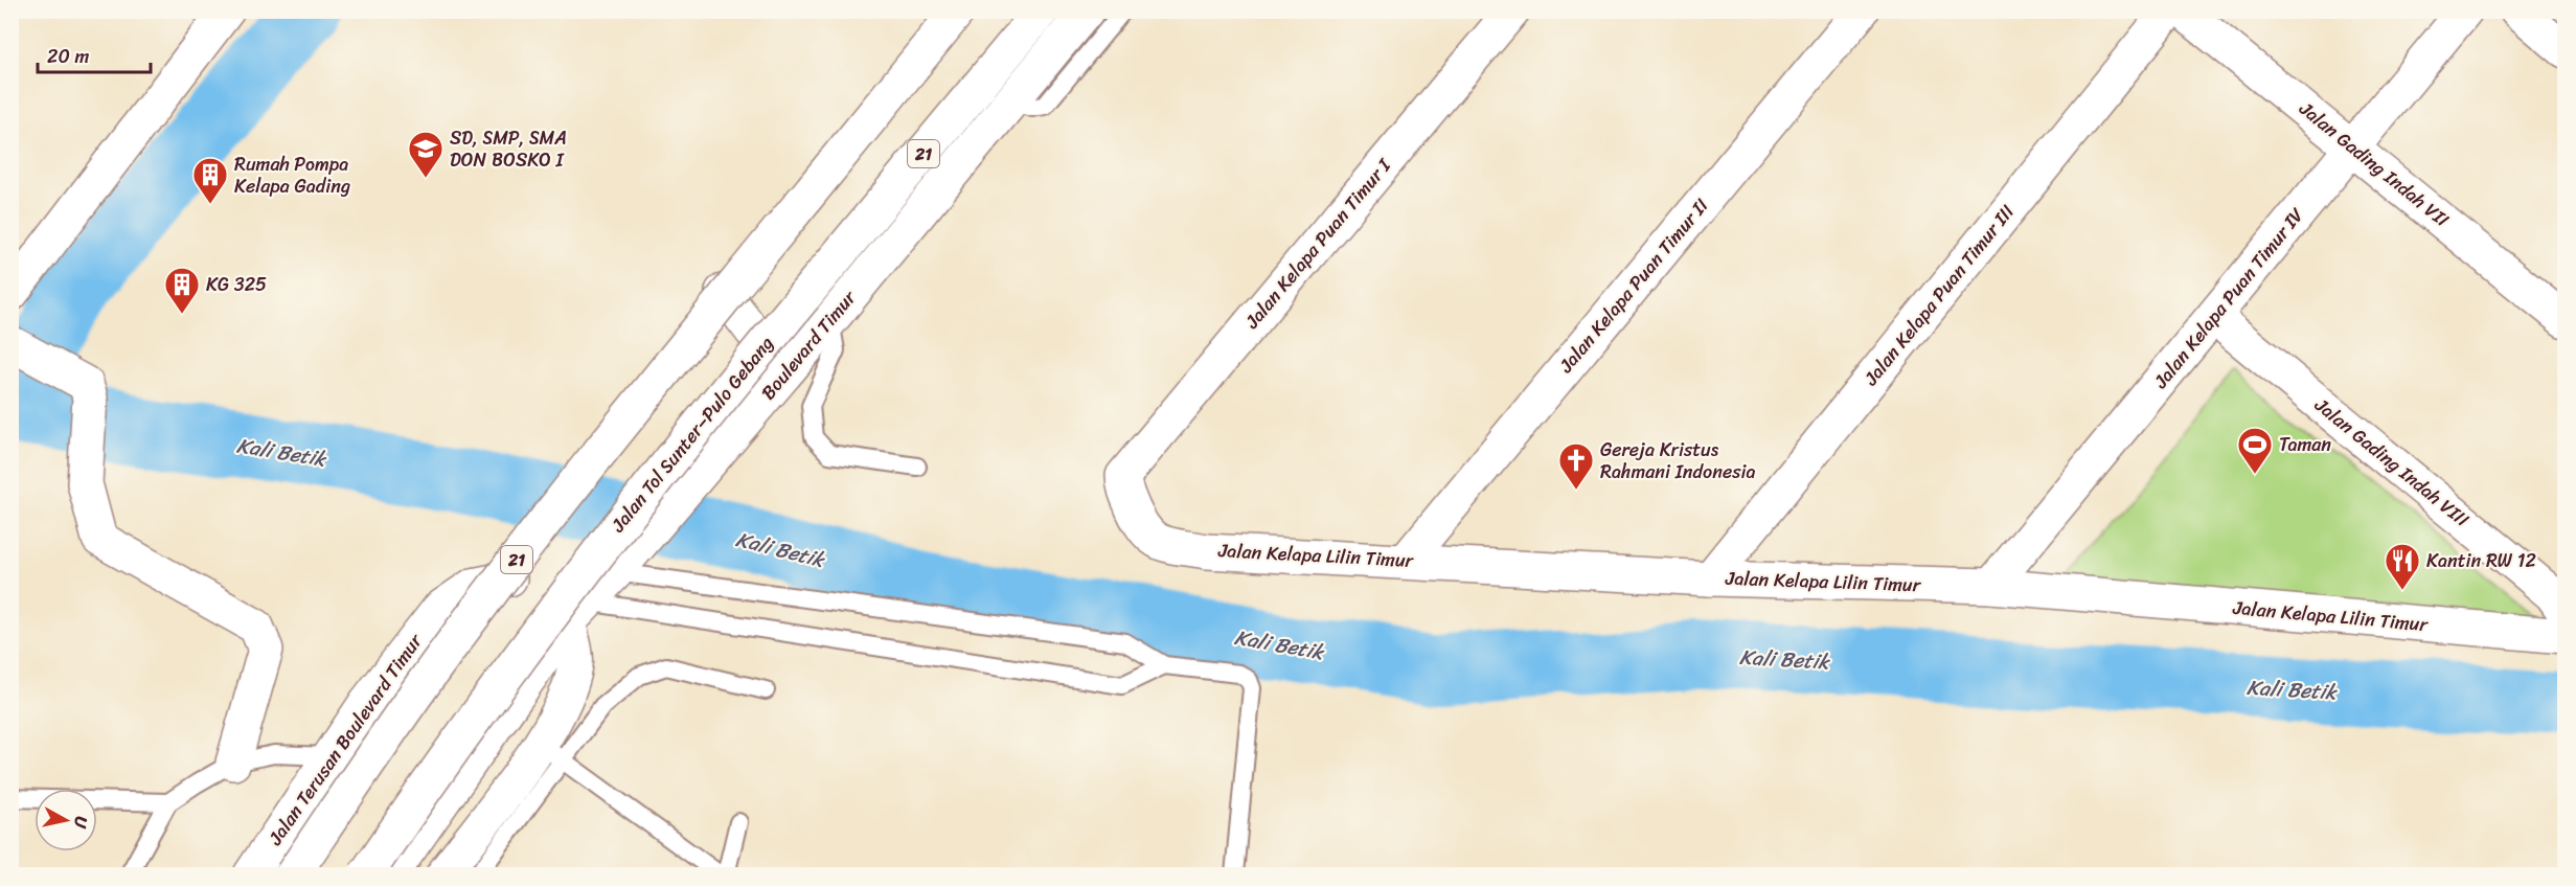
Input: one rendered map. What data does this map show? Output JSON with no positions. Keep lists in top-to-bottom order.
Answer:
{
  "streets": {
    "main road": [
      "21",
      "Jalan Gading Indah VII",
      "Jalan Kelapa Puan Timur I",
      "Jalan Kelapa Puan Timur II",
      "Jalan Kelapa Puan Timur III",
      "Jalan Kelapa Puan Timur IV",
      "Boulevard Timur",
      "Jalan Tol Sunter–Pulo Gebang",
      "Jalan Gading Indah VIII",
      "Jalan Kelapa Lilin Timur",
      "Jalan Terusan Boulevard Timur"
    ]
  },
  "crossings": [
    ["Jalan Gading Indah VII", "Jalan Kelapa Puan Timur IV"],
    ["Jalan Kelapa Puan Timur I", "Jalan Kelapa Lilin Timur"],
    ["Jalan Kelapa Puan Timur II", "Jalan Kelapa Lilin Timur"],
    ["Jalan Kelapa Puan Timur III", "Jalan Kelapa Lilin Timur"],
    ["Jalan Kelapa Puan Timur IV", "Jalan Gading Indah VIII"],
    ["Jalan Kelapa Puan Timur IV", "Jalan Kelapa Lilin Timur"]
  ],
  "water": ["Kali Betik"],
  "places": {
    "school or university": ["SD, SMP, SMA DON BOSKO I"],
    "building": ["Rumah Pompa Kelapa Gading", "KG 325"],
    "sports": ["Taman"],
    "church": ["Gereja Kristus Rahmani Indonesia"],
    "restaurant": ["Kantin RW 12"]
  },
  "scale_bar": "20 m",
  "north": "right"
}
